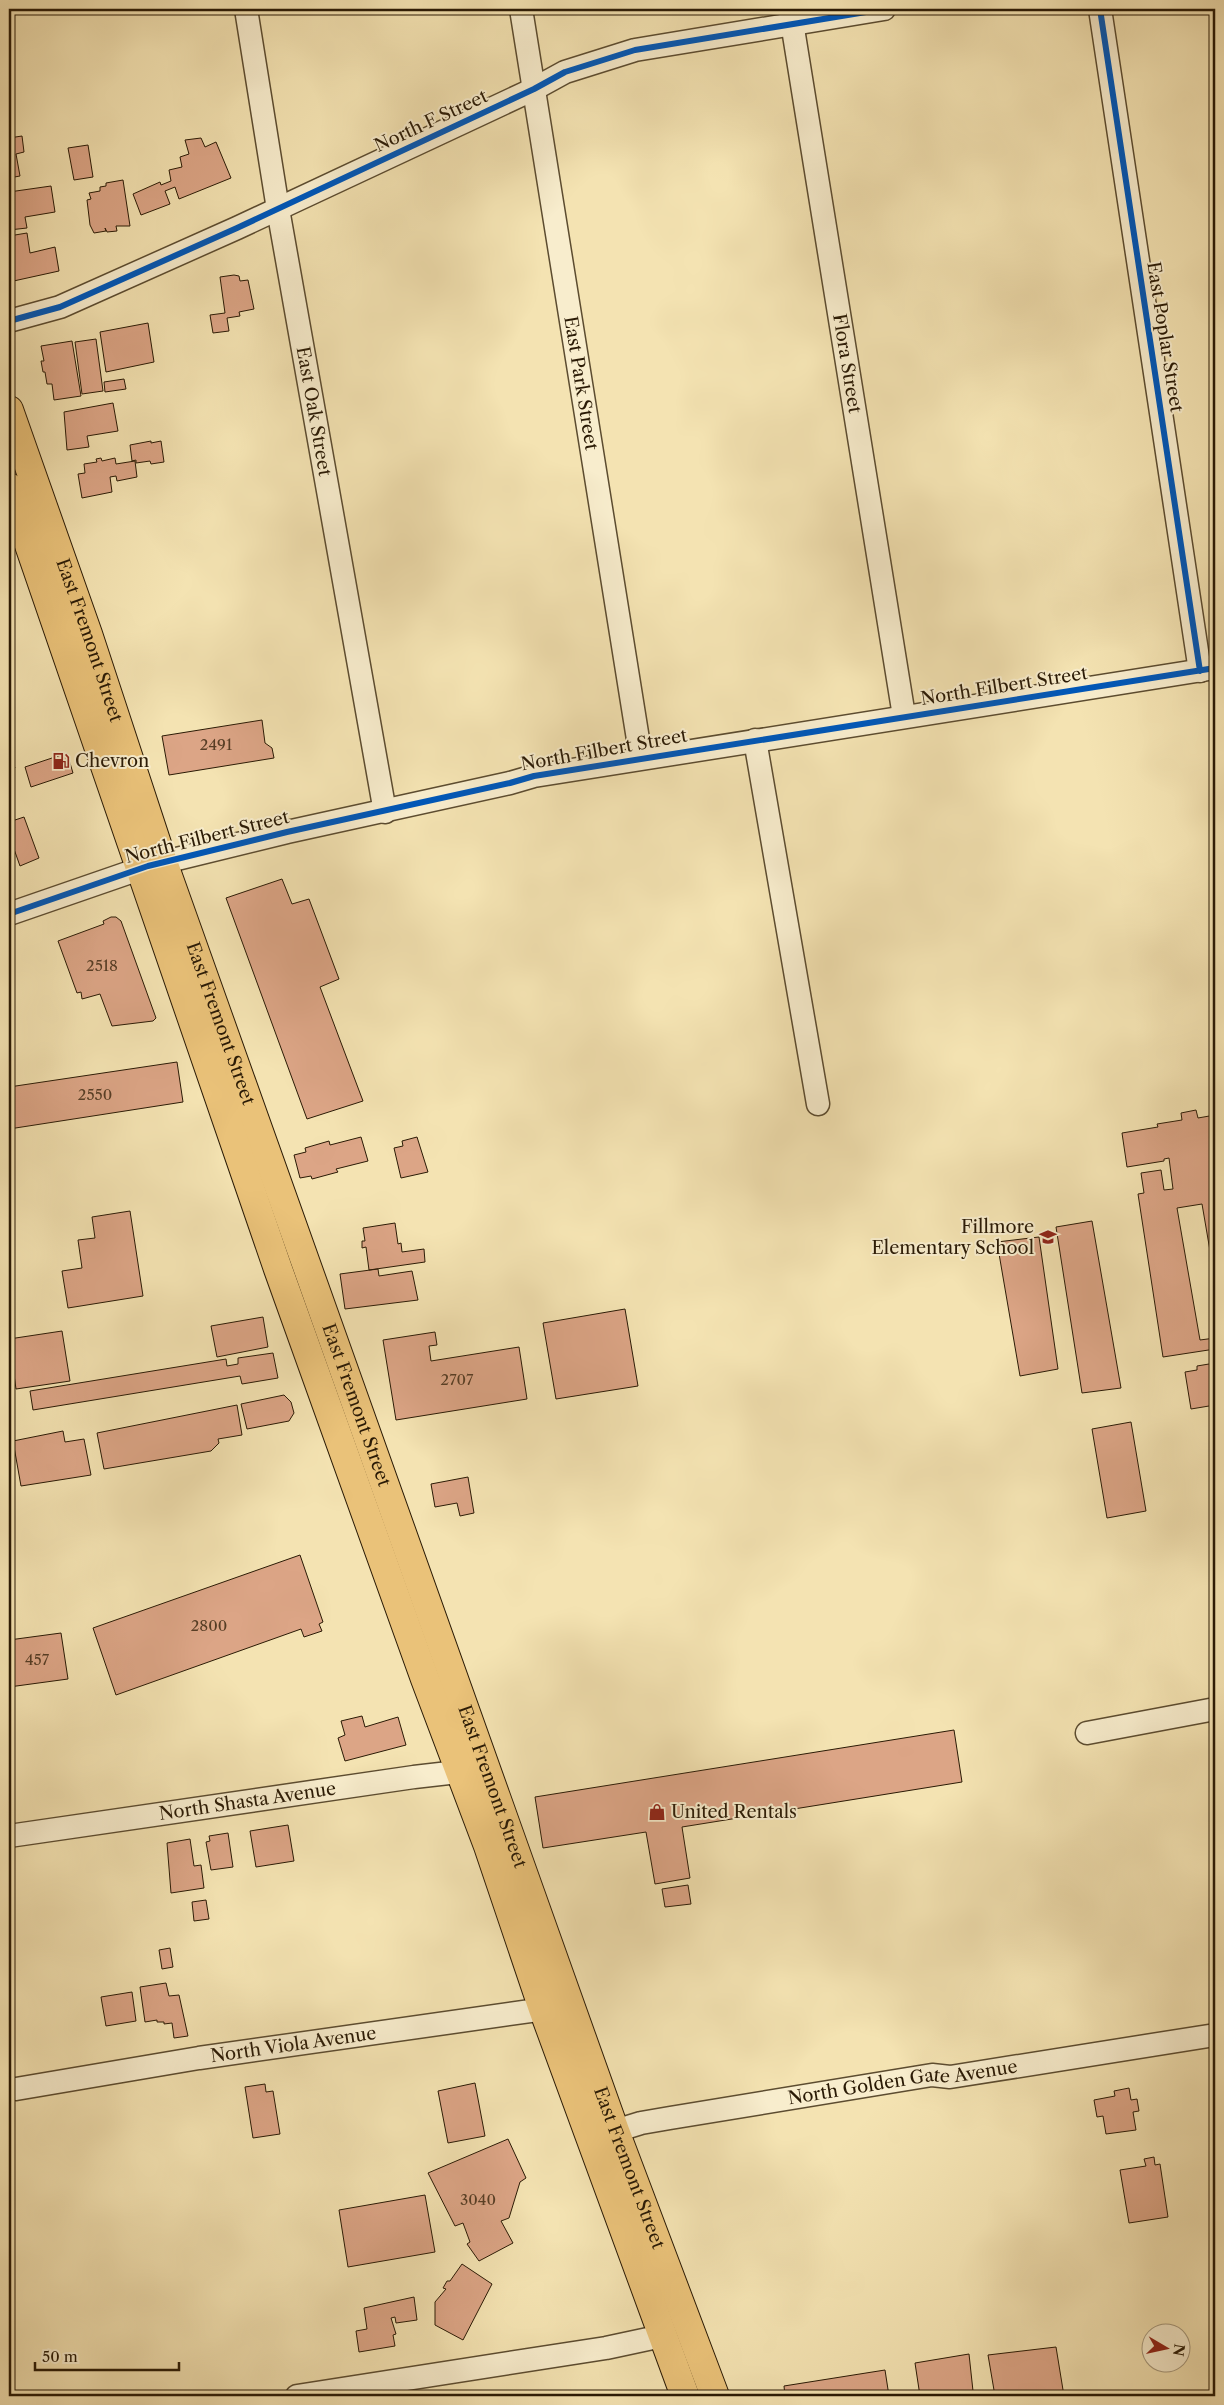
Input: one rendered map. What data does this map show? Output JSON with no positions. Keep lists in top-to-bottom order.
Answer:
{
  "streets": {
    "main road": ["East Fremont Street"],
    "street": [
      "North F Street",
      "East Poplar Street",
      "Flora Street",
      "East Park Street",
      "East Oak Street",
      "North Filbert Street",
      "North Shasta Avenue",
      "North Viola Avenue",
      "North Golden Gate Avenue"
    ]
  },
  "crossings": [
    ["North F Street", "Flora Street"],
    ["North F Street", "East Park Street"],
    ["North F Street", "East Oak Street"],
    ["East Poplar Street", "North Filbert Street"],
    ["Flora Street", "North Filbert Street"],
    ["East Park Street", "North Filbert Street"],
    ["East Oak Street", "North Filbert Street"],
    ["East Fremont Street", "North Filbert Street"],
    ["East Fremont Street", "North Shasta Avenue"],
    ["East Fremont Street", "North Viola Avenue"],
    ["East Fremont Street", "North Golden Gate Avenue"]
  ],
  "places": {
    "fuel station": ["Chevron"],
    "school or university": ["Fillmore Elementary School"],
    "shop": ["United Rentals"]
  },
  "house_numbers": [
    "2491",
    "2518",
    "2550",
    "2707",
    "2800",
    "457",
    "3040"
  ],
  "scale_bar": "50 m",
  "north": "right"
}
